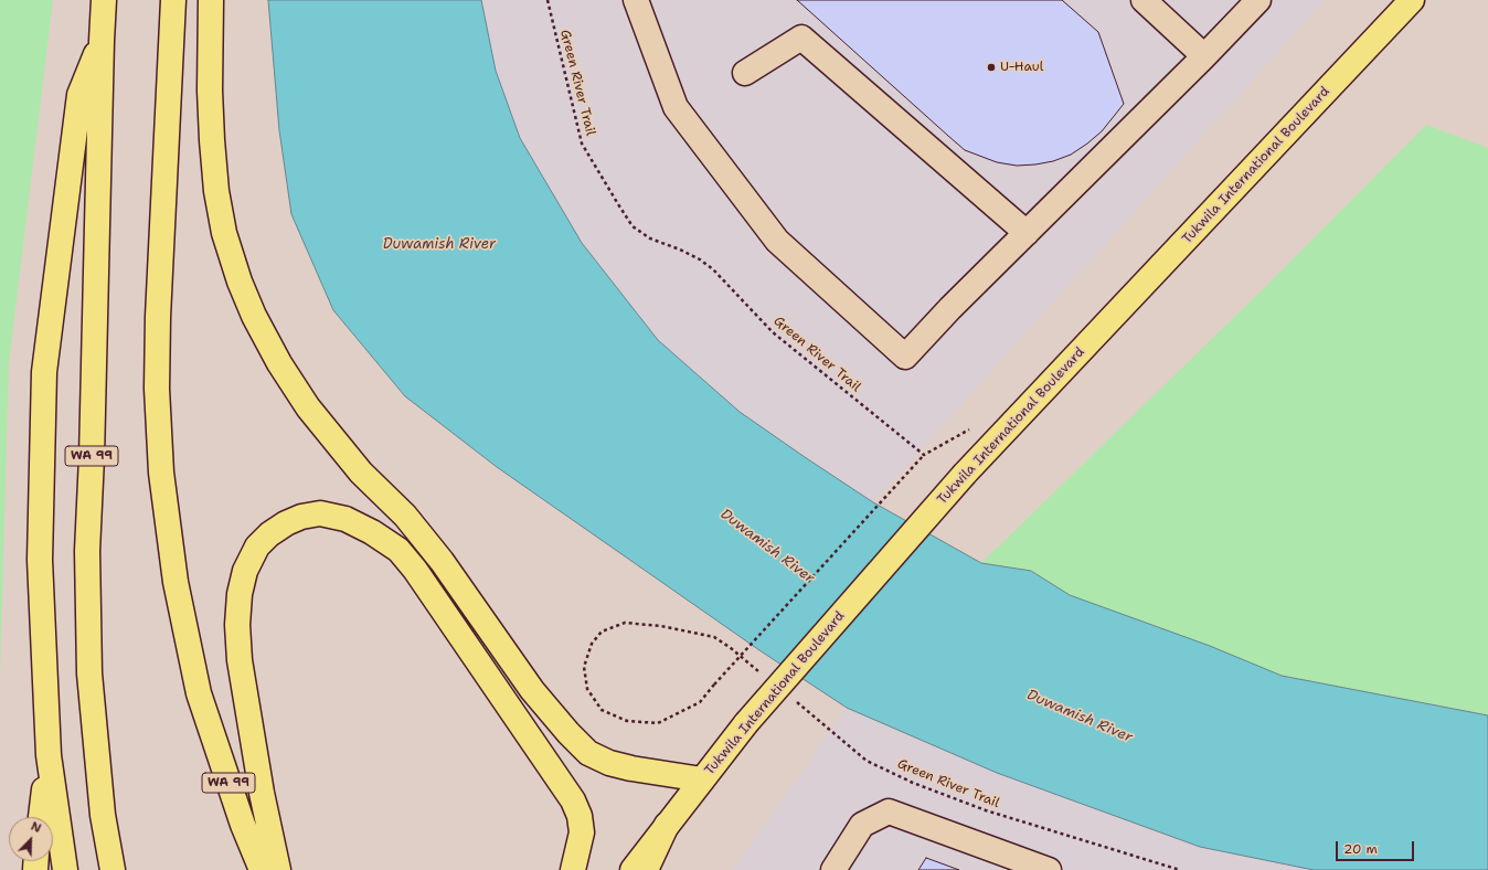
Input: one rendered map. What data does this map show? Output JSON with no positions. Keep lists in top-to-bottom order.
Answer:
{
  "streets": {
    "main road": ["Tukwila International Boulevard", "WA 99"],
    "path": ["Green River Trail"]
  },
  "water": ["Duwamish River"],
  "places": ["U-Haul"],
  "scale_bar": "20 m",
  "north": "top right"
}
